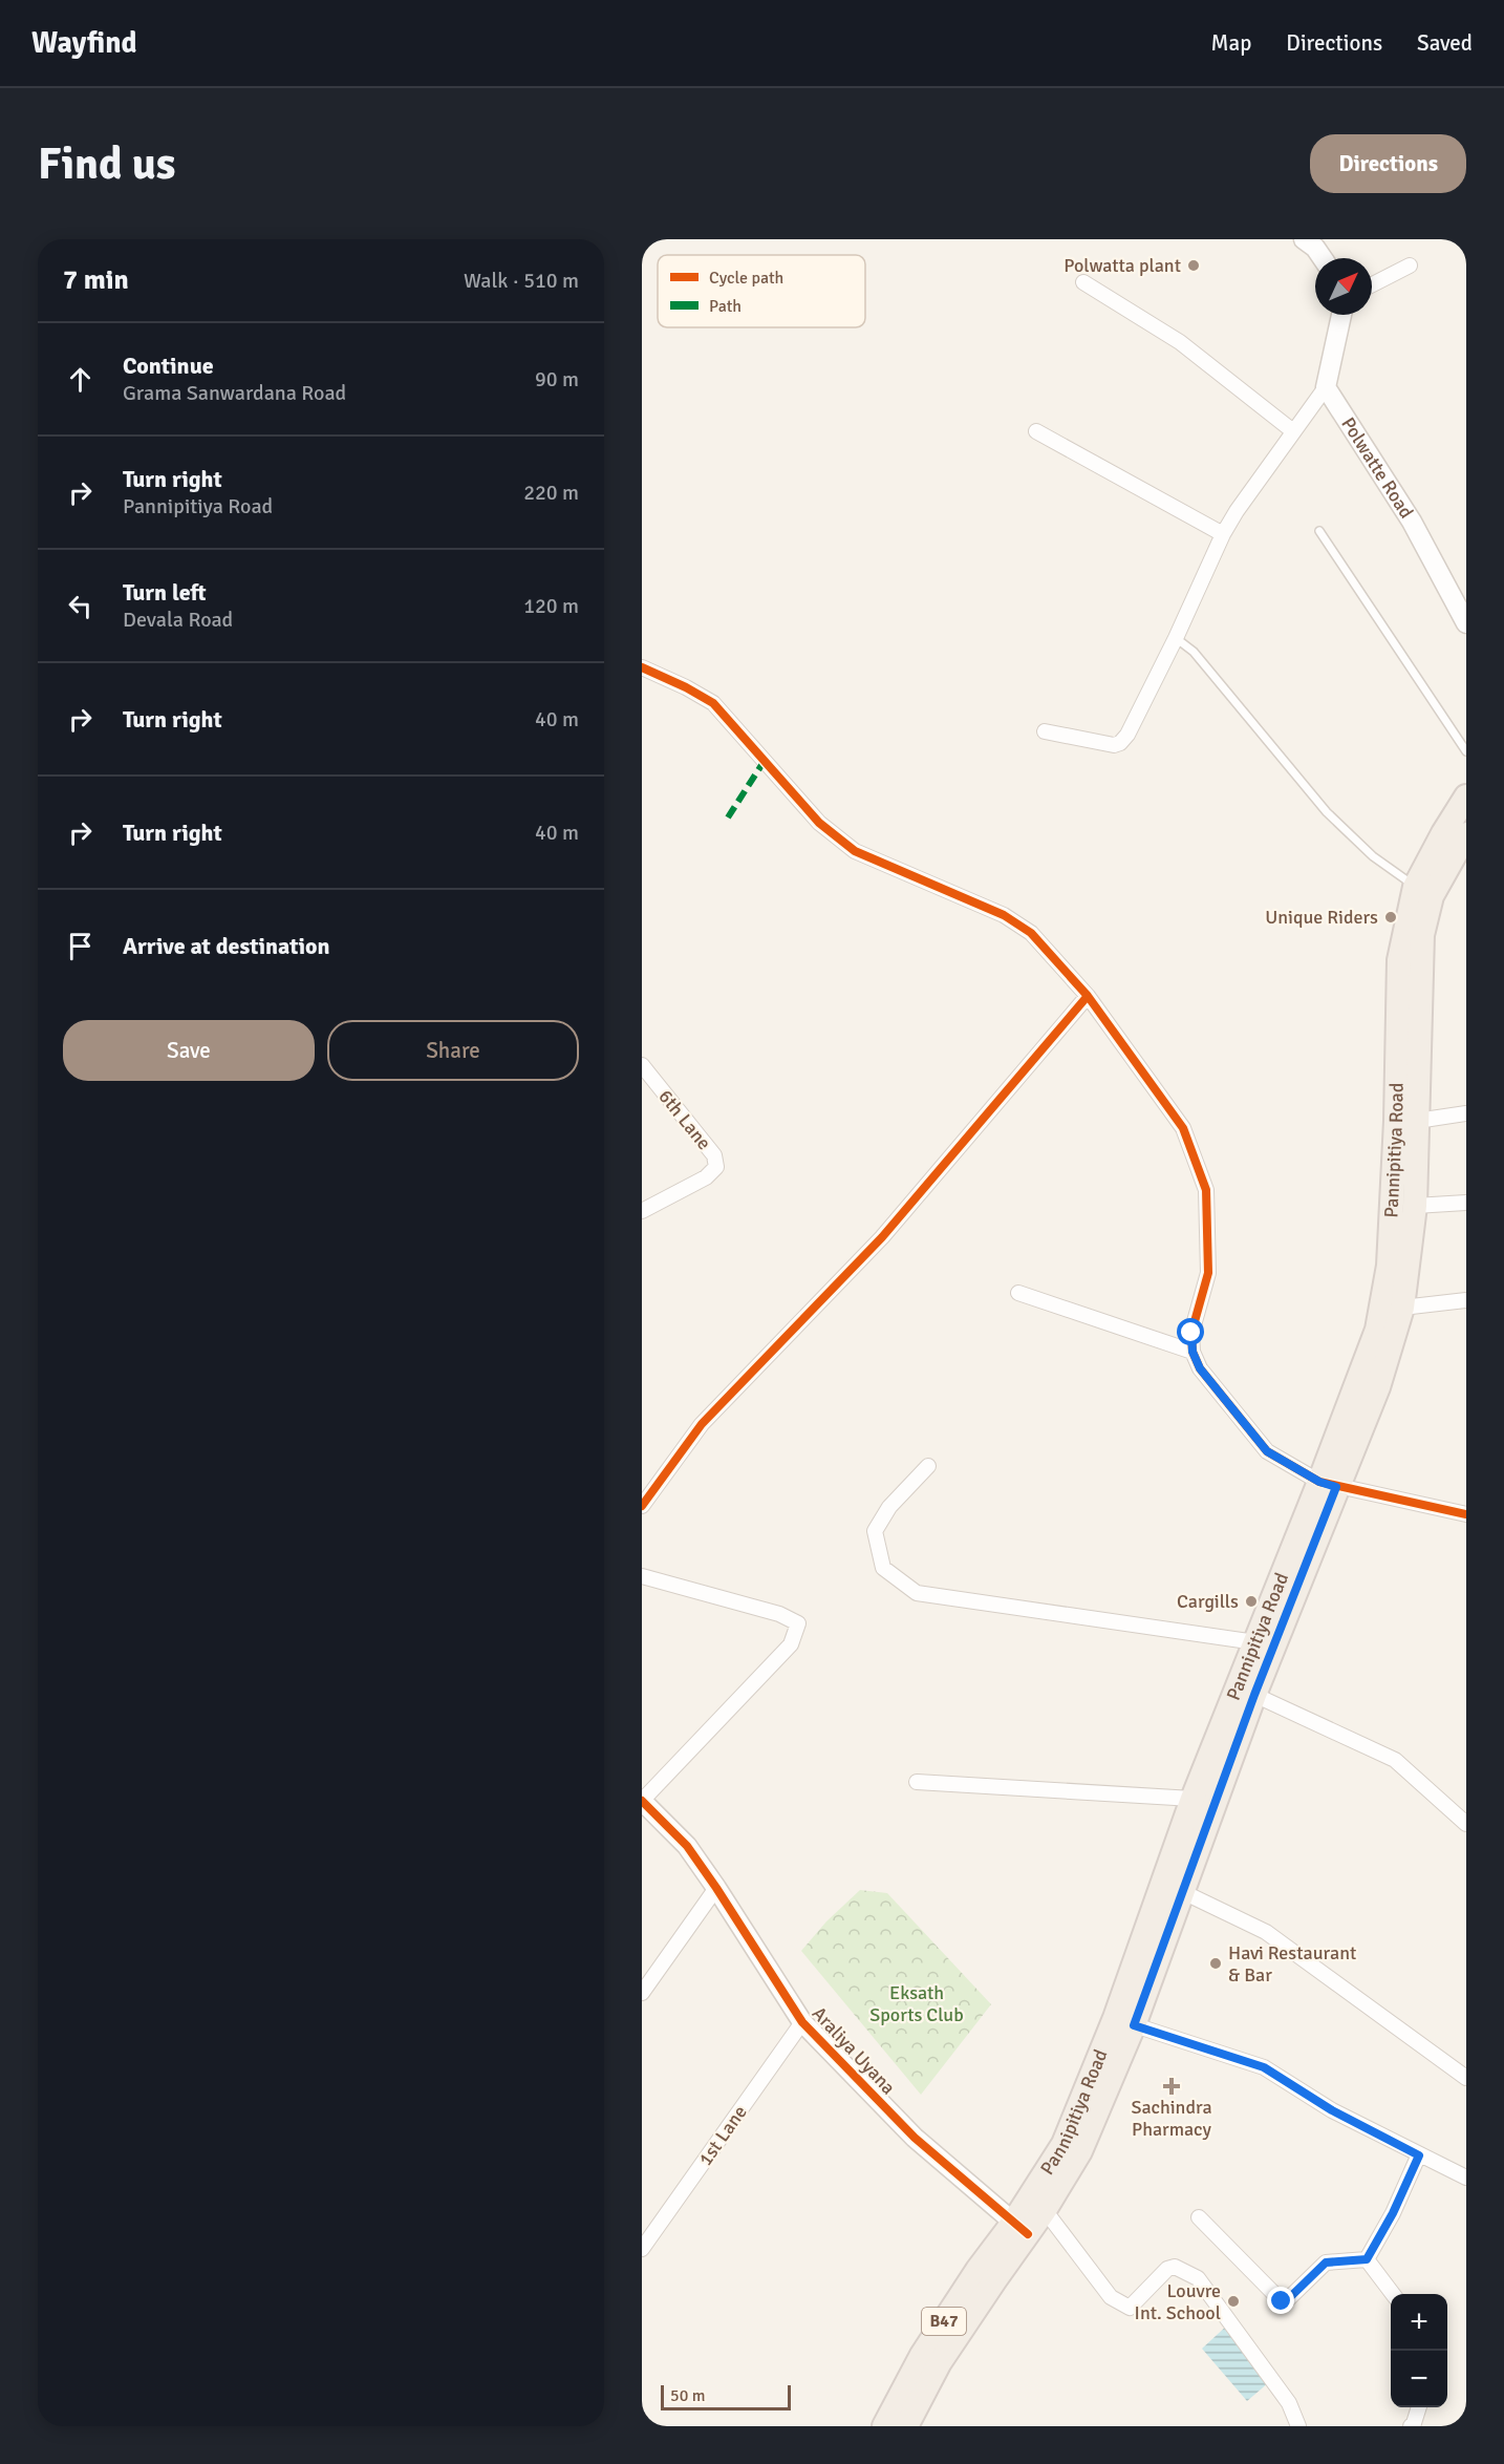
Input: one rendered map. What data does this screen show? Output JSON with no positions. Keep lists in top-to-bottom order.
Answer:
{
  "streets": {
    "main road": ["Pannipitiya Road", "B47"],
    "street": [
      "Polwatte Road",
      "6th Lane",
      "Araliya Uyana",
      "1st Lane"
    ]
  },
  "crossings": [
    ["Pannipitiya Road", "Araliya Uyana"],
    ["Araliya Uyana", "1st Lane"]
  ],
  "parks": ["Eksath Sports Club"],
  "places": {
    "other": [
      "Polwatta plant",
      "Unique Riders",
      "Cargills",
      "Havi Restaurant & Bar",
      "Louvre Int. School"
    ],
    "health": ["Sachindra Pharmacy"]
  },
  "legend": ["Cycle path", "Path"],
  "scale_bar": "50 m",
  "north": "top right",
  "page": {
    "header": "Wayfind",
    "nav": ["Map", "Directions", "Saved"],
    "buttons": [
      "Directions",
      ["Save", "Share"]
    ],
    "title": "Find us",
    "heading": ["7 min", "Walk · 510 m"],
    "list": [
      ["Continue", "Grama Sanwardana Road", "90 m"],
      ["Turn right", "Pannipitiya Road", "220 m"],
      ["Turn left", "Devala Road", "120 m"],
      ["Turn right", "40 m"],
      ["Turn right", "40 m"],
      "Arrive at destination"
    ],
    "map_buttons": ["+", "−"],
    "scale": "50 m"
  }
}
